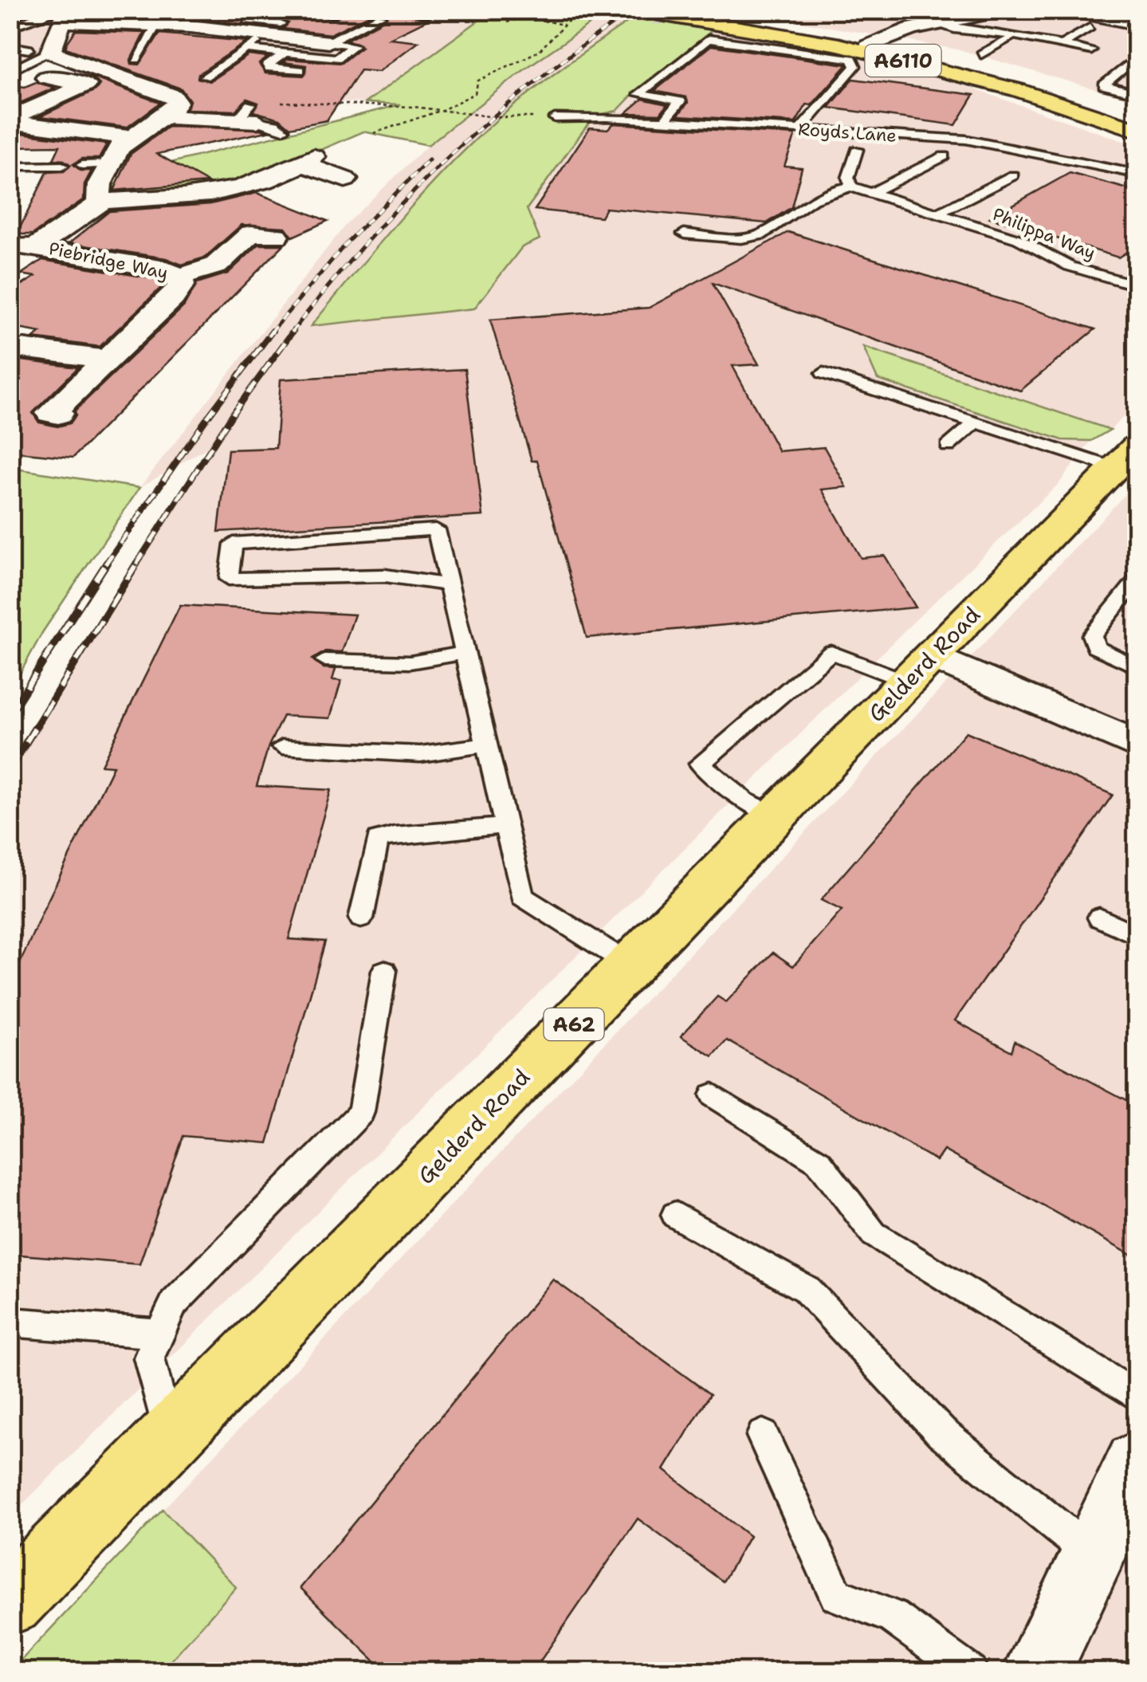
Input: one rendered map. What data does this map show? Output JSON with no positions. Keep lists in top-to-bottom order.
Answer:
{
  "streets": {
    "main road": ["A6110", "Gelderd Road", "A62"],
    "street": ["Piebridge Way"],
    "lane": ["Royds Lane", "Philippa Way"]
  }
}
